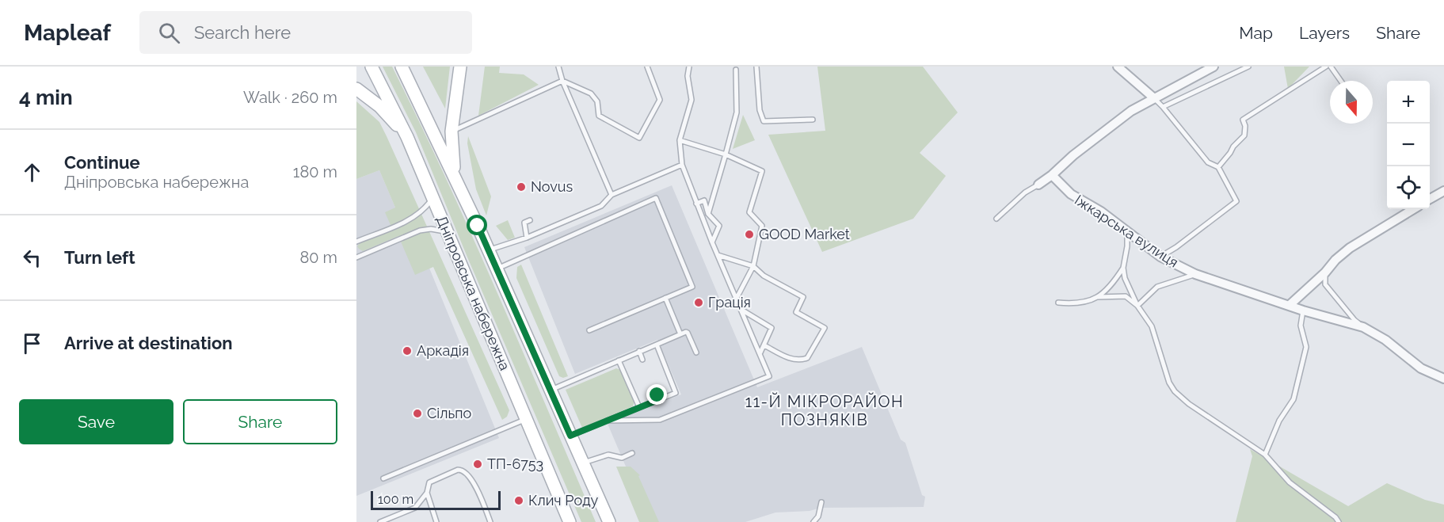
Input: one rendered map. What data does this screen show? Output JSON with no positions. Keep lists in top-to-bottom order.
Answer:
{
  "streets": {
    "main road": ["Дніпровська набережна"],
    "street": ["Іжкарська вулиця"]
  },
  "districts": ["11-Й МІКРОРАЙОН ПОЗНЯКІВ"],
  "places": [
    "Novus",
    "GOOD Market",
    "Грація",
    "Аркадія",
    "Сільпо",
    "ТП-6753",
    "Клич Роду"
  ],
  "scale_bar": "100 m",
  "north": "bottom",
  "page": {
    "header": "Mapleaf",
    "search": "Search here",
    "nav": ["Map", "Layers", "Share"],
    "heading": ["4 min", "Walk · 260 m"],
    "map_buttons": ["+", "−"],
    "list": [
      ["Continue", "Дніпровська набережна", "180 m"],
      ["Turn left", "80 m"],
      "Arrive at destination"
    ],
    "buttons": ["Save", "Share"],
    "scale": "100 m"
  }
}
